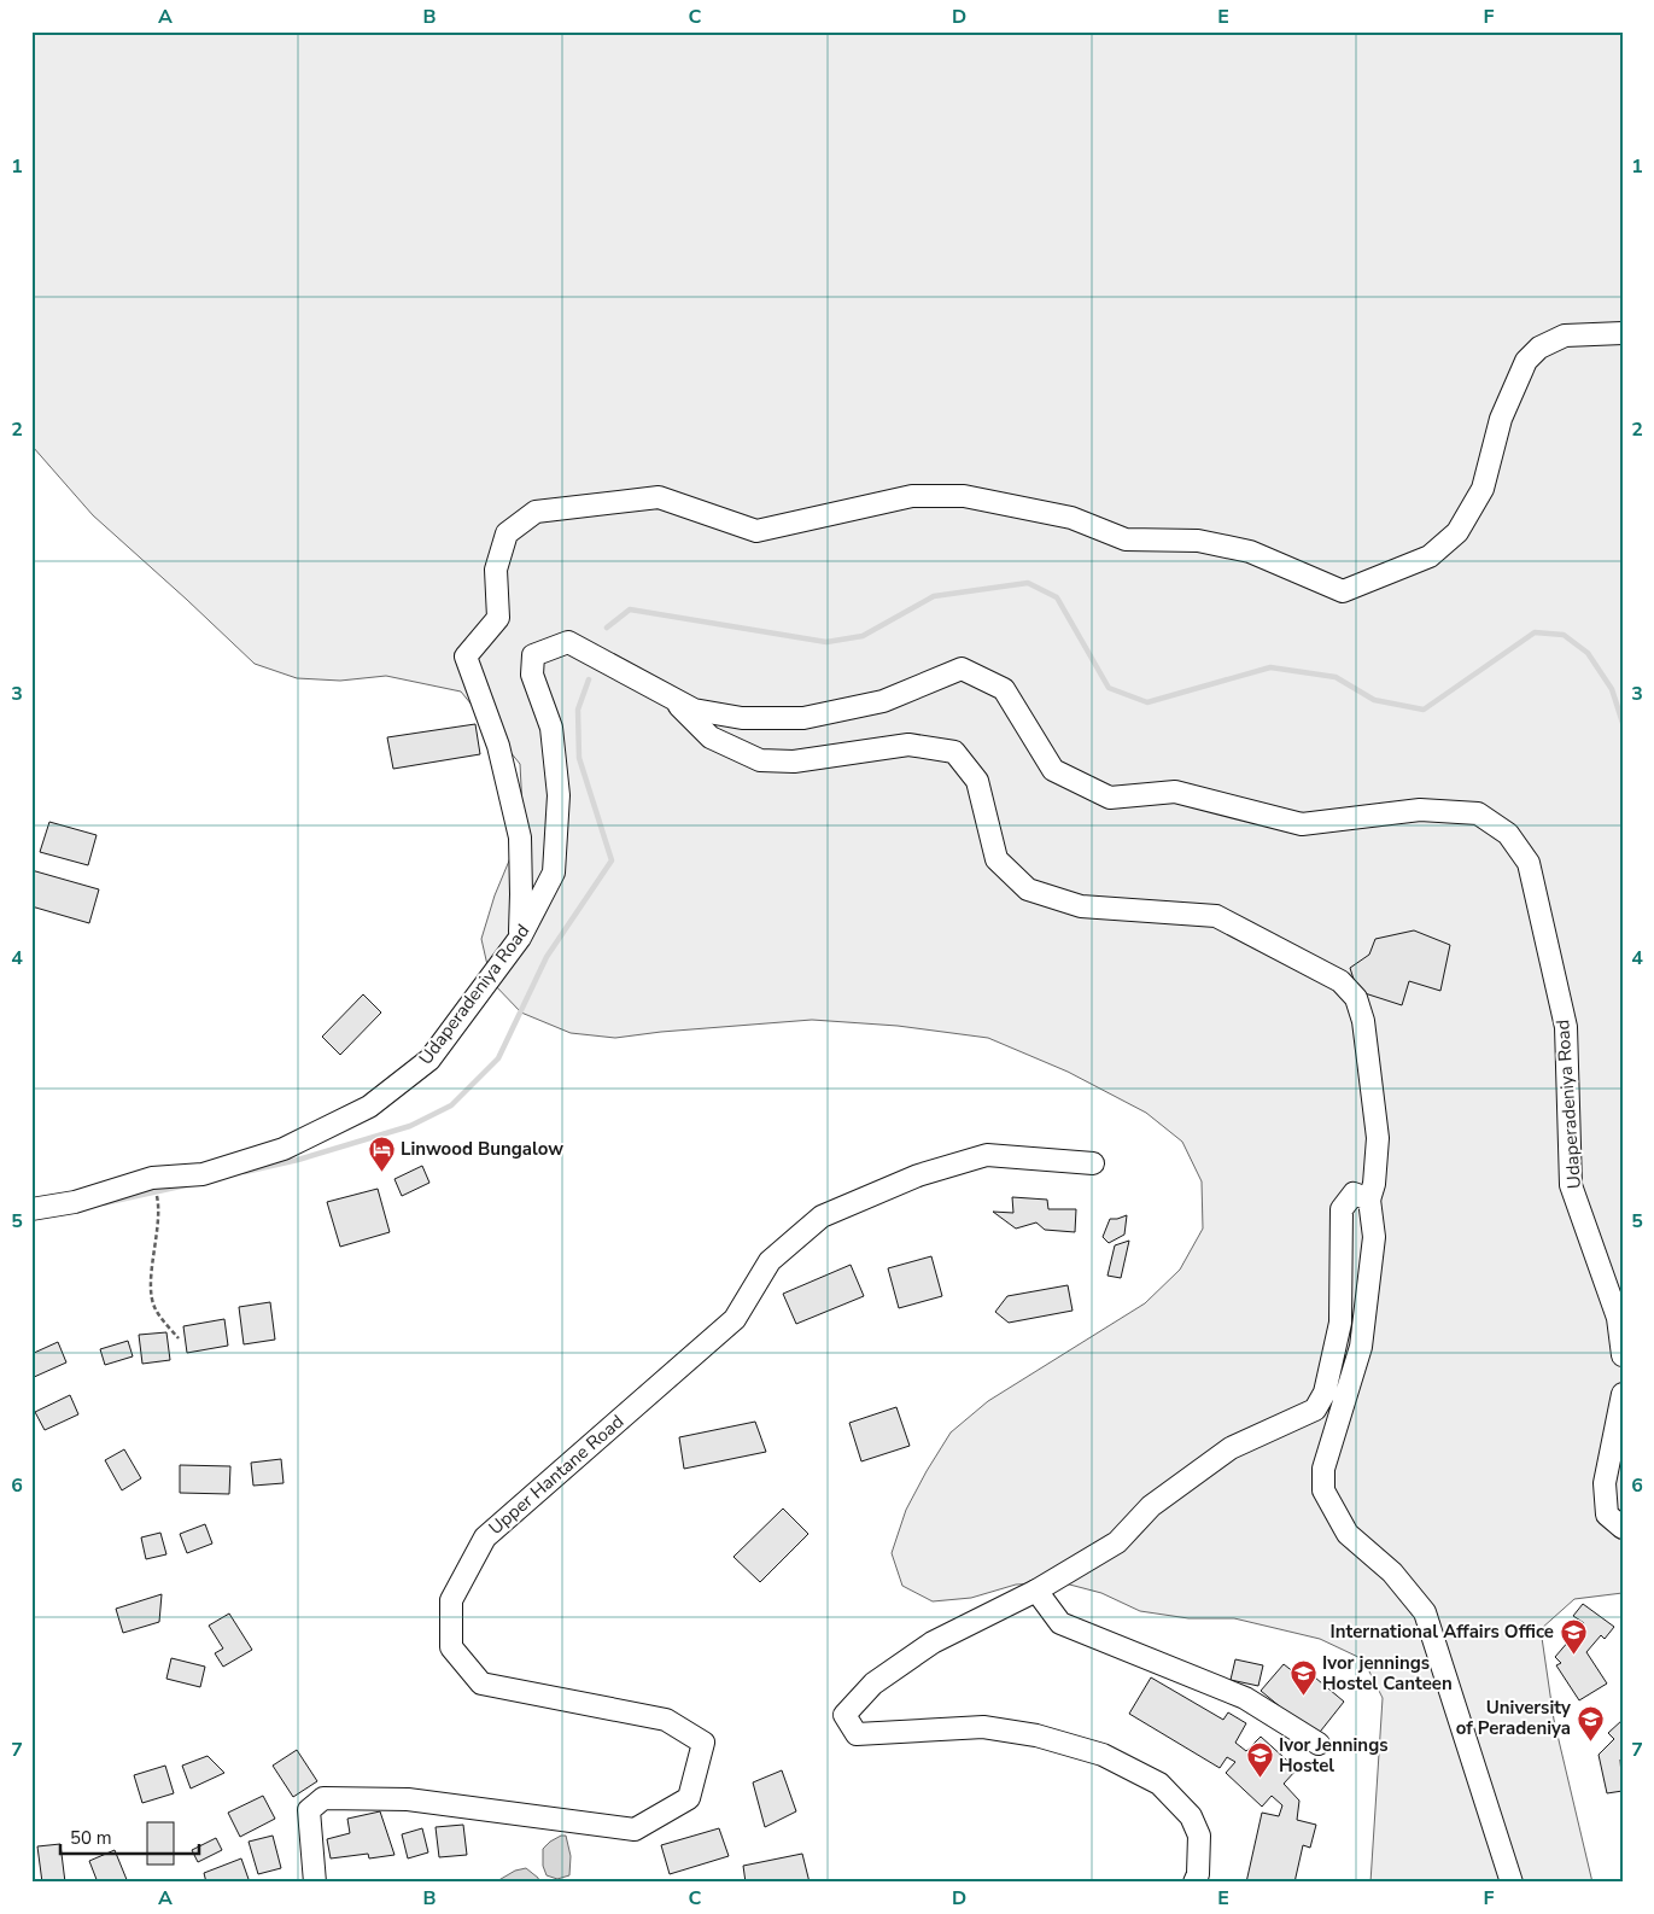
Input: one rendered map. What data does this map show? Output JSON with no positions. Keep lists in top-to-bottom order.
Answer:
{
  "streets": {
    "street": ["Udaperadeniya Road", "Upper Hantane Road"]
  },
  "places": {
    "hotel": ["Linwood Bungalow"],
    "school or university": [
      "International Affairs Office",
      "Ivor jennings Hostel Canteen",
      "University of Peradeniya",
      "Ivor Jennings Hostel"
    ]
  },
  "scale_bar": "50 m",
  "grid": {
    "columns": [
      "A",
      "B",
      "C",
      "D",
      "E",
      "F"
    ],
    "rows": [
      "1",
      "2",
      "3",
      "4",
      "5",
      "6",
      "7"
    ]
  }
}
